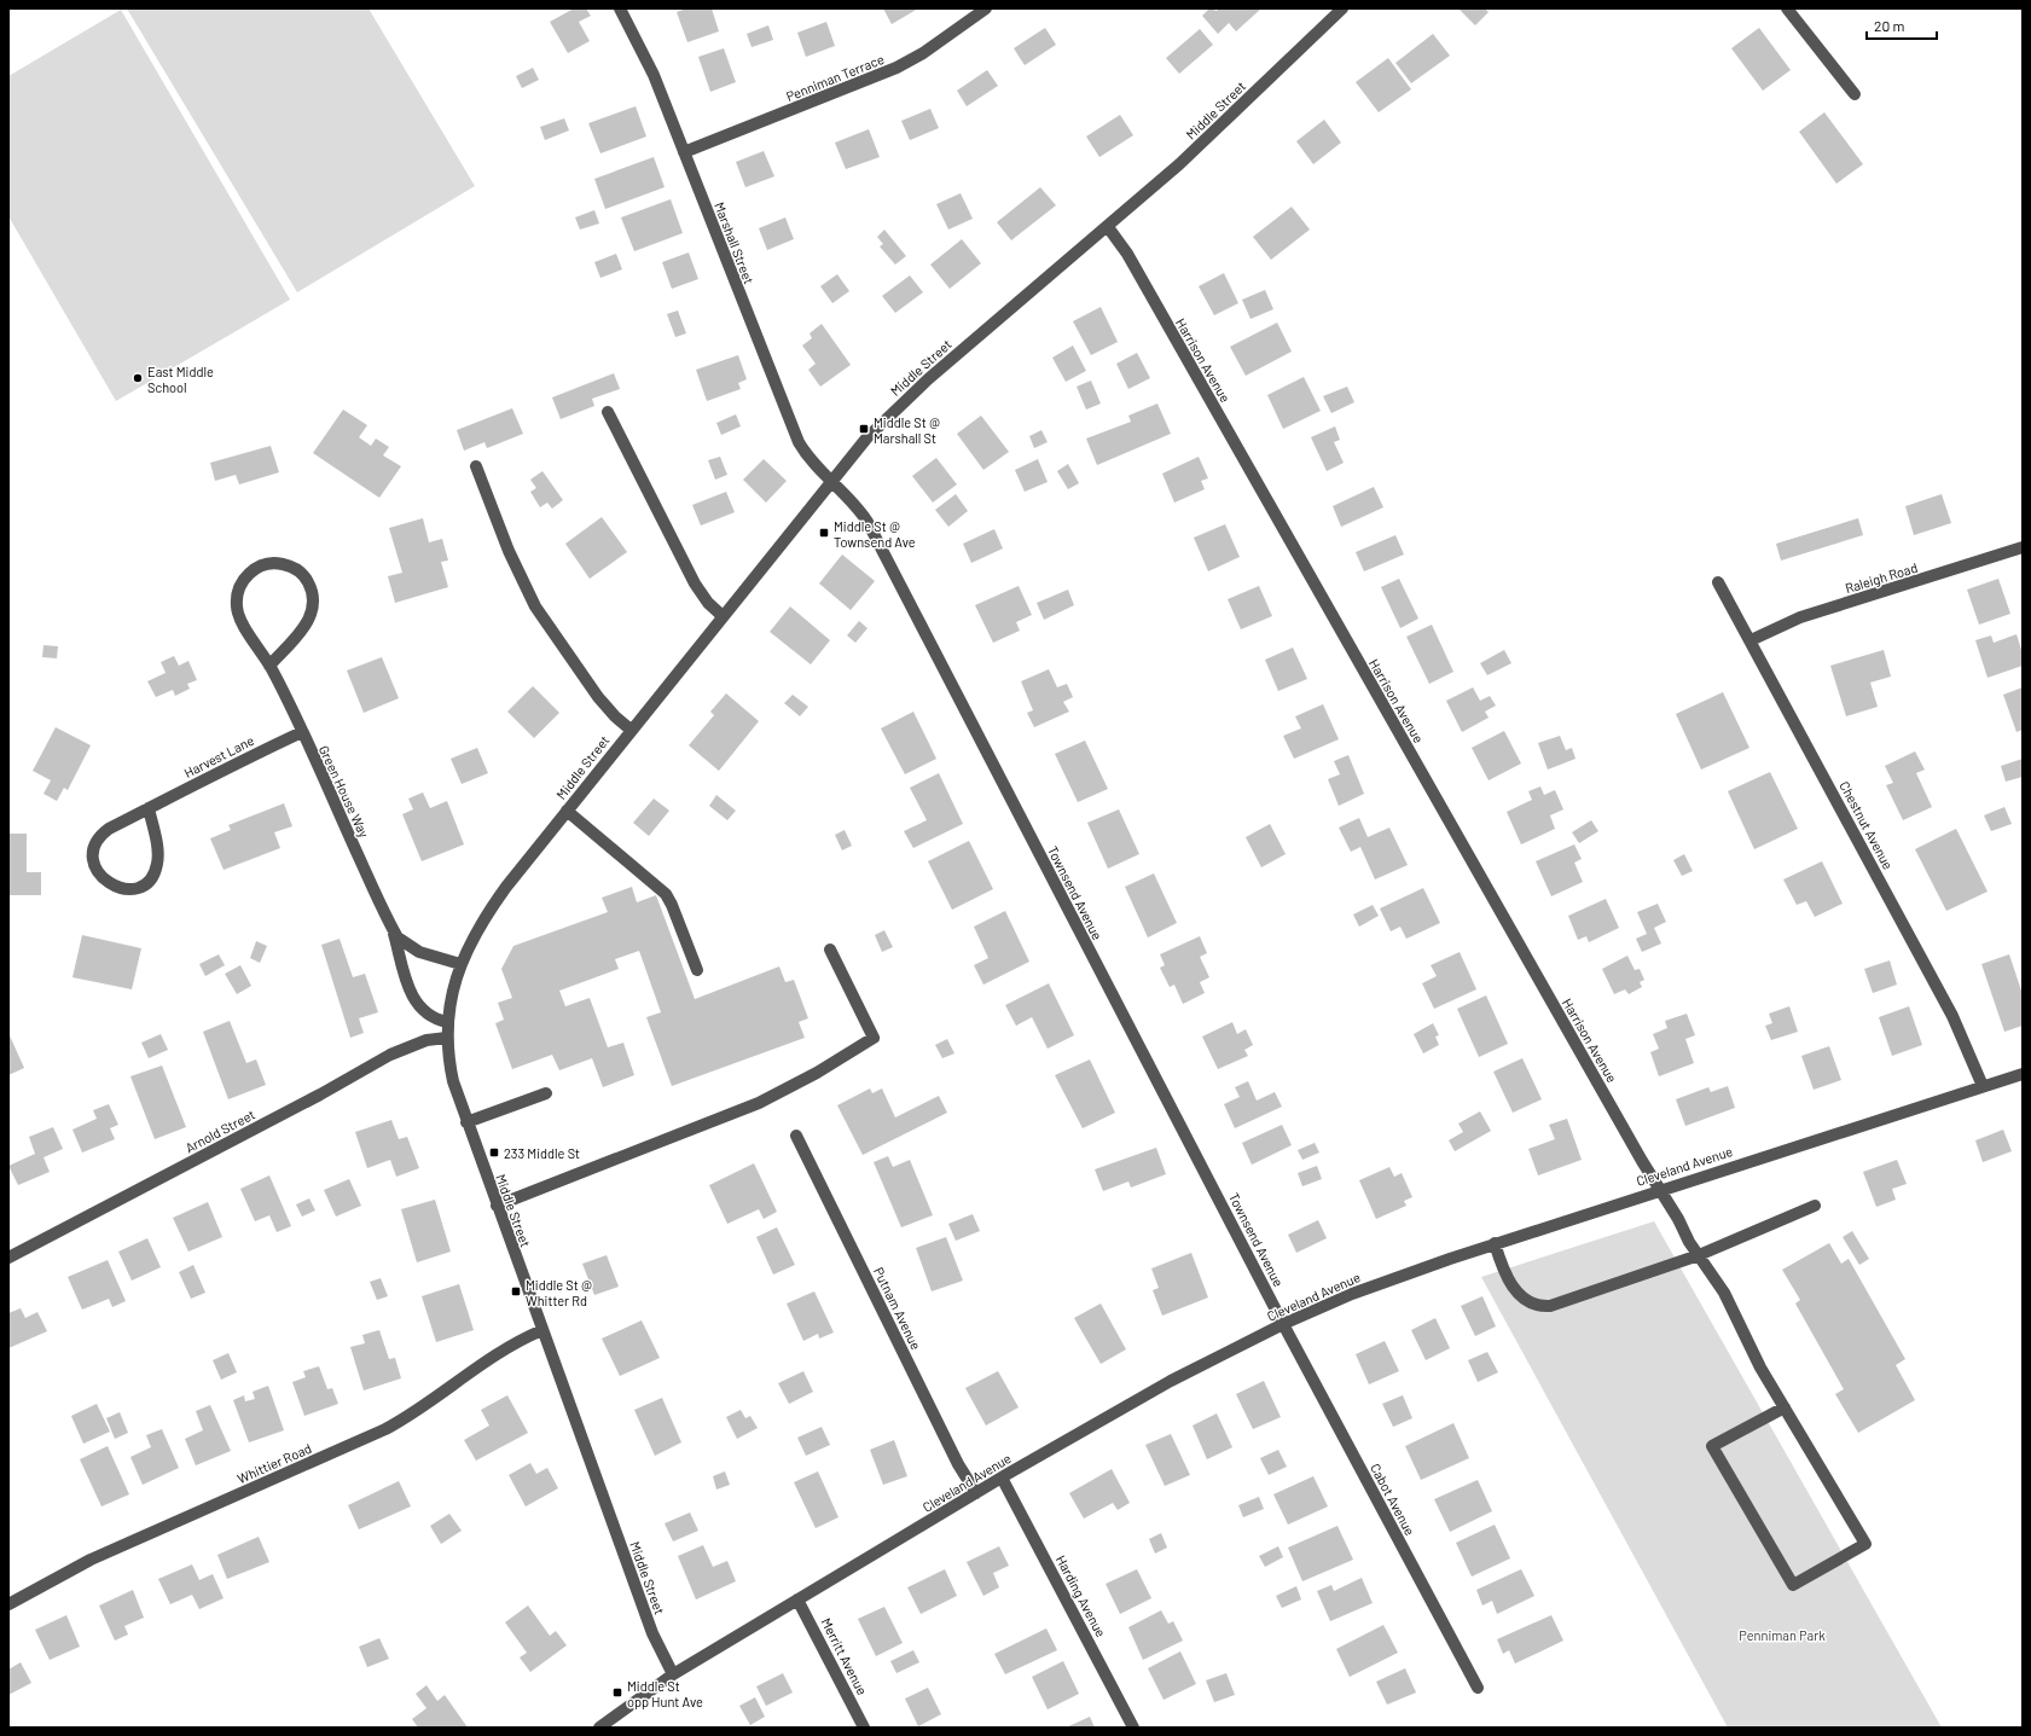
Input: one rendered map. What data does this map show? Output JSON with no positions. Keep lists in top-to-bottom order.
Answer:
{
  "streets": {
    "street": [
      "Penniman Terrace",
      "Middle Street",
      "Marshall Street",
      "Harrison Avenue",
      "Raleigh Road",
      "Harvest Lane",
      "Green House Way",
      "Chestnut Avenue",
      "Townsend Avenue",
      "Arnold Street",
      "Cleveland Avenue",
      "Putnam Avenue",
      "Whittier Road",
      "Cabot Avenue",
      "Harding Avenue",
      "Merritt Avenue"
    ]
  },
  "crossings": [
    ["Penniman Terrace", "Marshall Street"],
    ["Middle Street", "Marshall Street"],
    ["Middle Street", "Harrison Avenue"],
    ["Middle Street", "Townsend Avenue"],
    ["Middle Street", "Arnold Street"],
    ["Middle Street", "Cleveland Avenue"],
    ["Middle Street", "Whittier Road"],
    ["Marshall Street", "Townsend Avenue"],
    ["Harrison Avenue", "Cleveland Avenue"],
    ["Raleigh Road", "Chestnut Avenue"],
    ["Harvest Lane", "Green House Way"],
    ["Chestnut Avenue", "Cleveland Avenue"],
    ["Townsend Avenue", "Cleveland Avenue"],
    ["Townsend Avenue", "Cabot Avenue"],
    ["Cleveland Avenue", "Putnam Avenue"],
    ["Cleveland Avenue", "Cabot Avenue"],
    ["Cleveland Avenue", "Harding Avenue"],
    ["Cleveland Avenue", "Merritt Avenue"]
  ],
  "parks": ["Penniman Park"],
  "places": {
    "other": ["East Middle School"],
    "transit": [
      "Middle St @ Marshall St",
      "Middle St @ Townsend Ave",
      "233 Middle St",
      "Middle St @ Whitter Rd",
      "Middle St opp Hunt Ave"
    ]
  },
  "scale_bar": "20 m"
}
